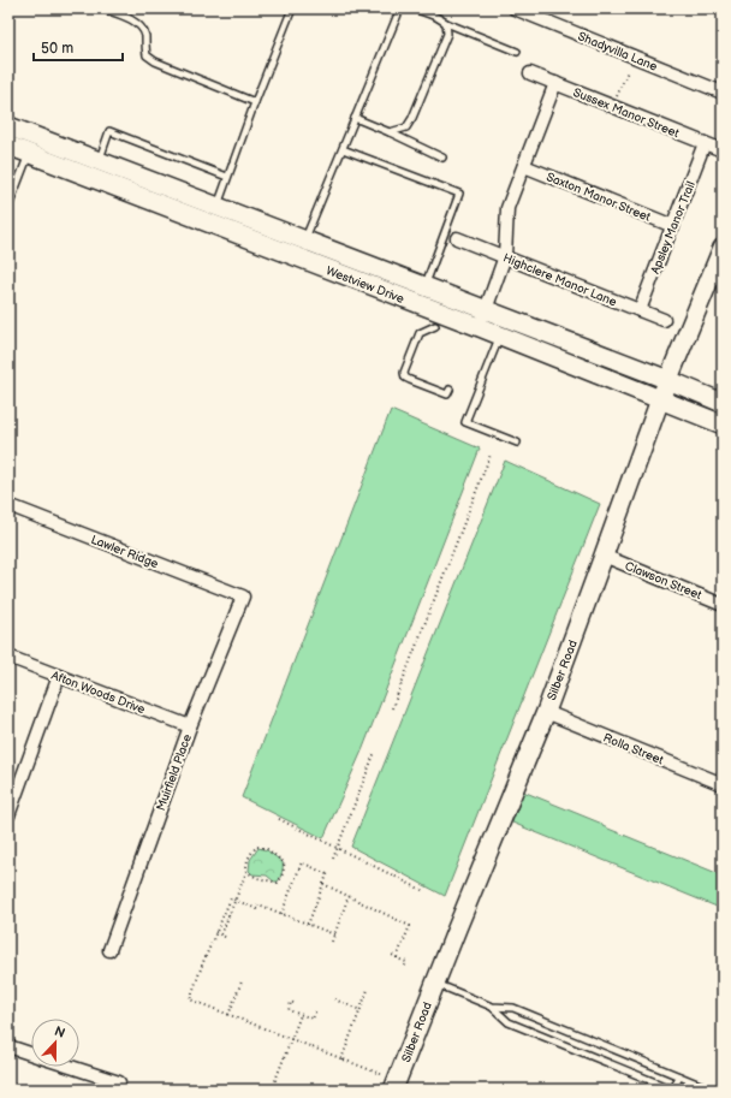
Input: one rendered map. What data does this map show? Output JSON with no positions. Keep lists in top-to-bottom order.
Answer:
{
  "streets": {
    "main road": ["Westview Drive", "Silber Road"],
    "street": [
      "Shadyvilla Lane",
      "Sussex Manor Street",
      "Saxton Manor Street",
      "Apsley Manor Trail",
      "Highclere Manor Lane",
      "Lawler Ridge",
      "Clawson Street",
      "Afton Woods Drive",
      "Rolla Street",
      "Muirfield Place"
    ]
  },
  "crossings": [
    ["Sussex Manor Street", "Apsley Manor Trail"],
    ["Saxton Manor Street", "Apsley Manor Trail"],
    ["Apsley Manor Trail", "Highclere Manor Lane"],
    ["Westview Drive", "Silber Road"],
    ["Lawler Ridge", "Muirfield Place"],
    ["Clawson Street", "Silber Road"],
    ["Silber Road", "Rolla Street"],
    ["Afton Woods Drive", "Muirfield Place"]
  ],
  "scale_bar": "50 m",
  "north": "top"
}
